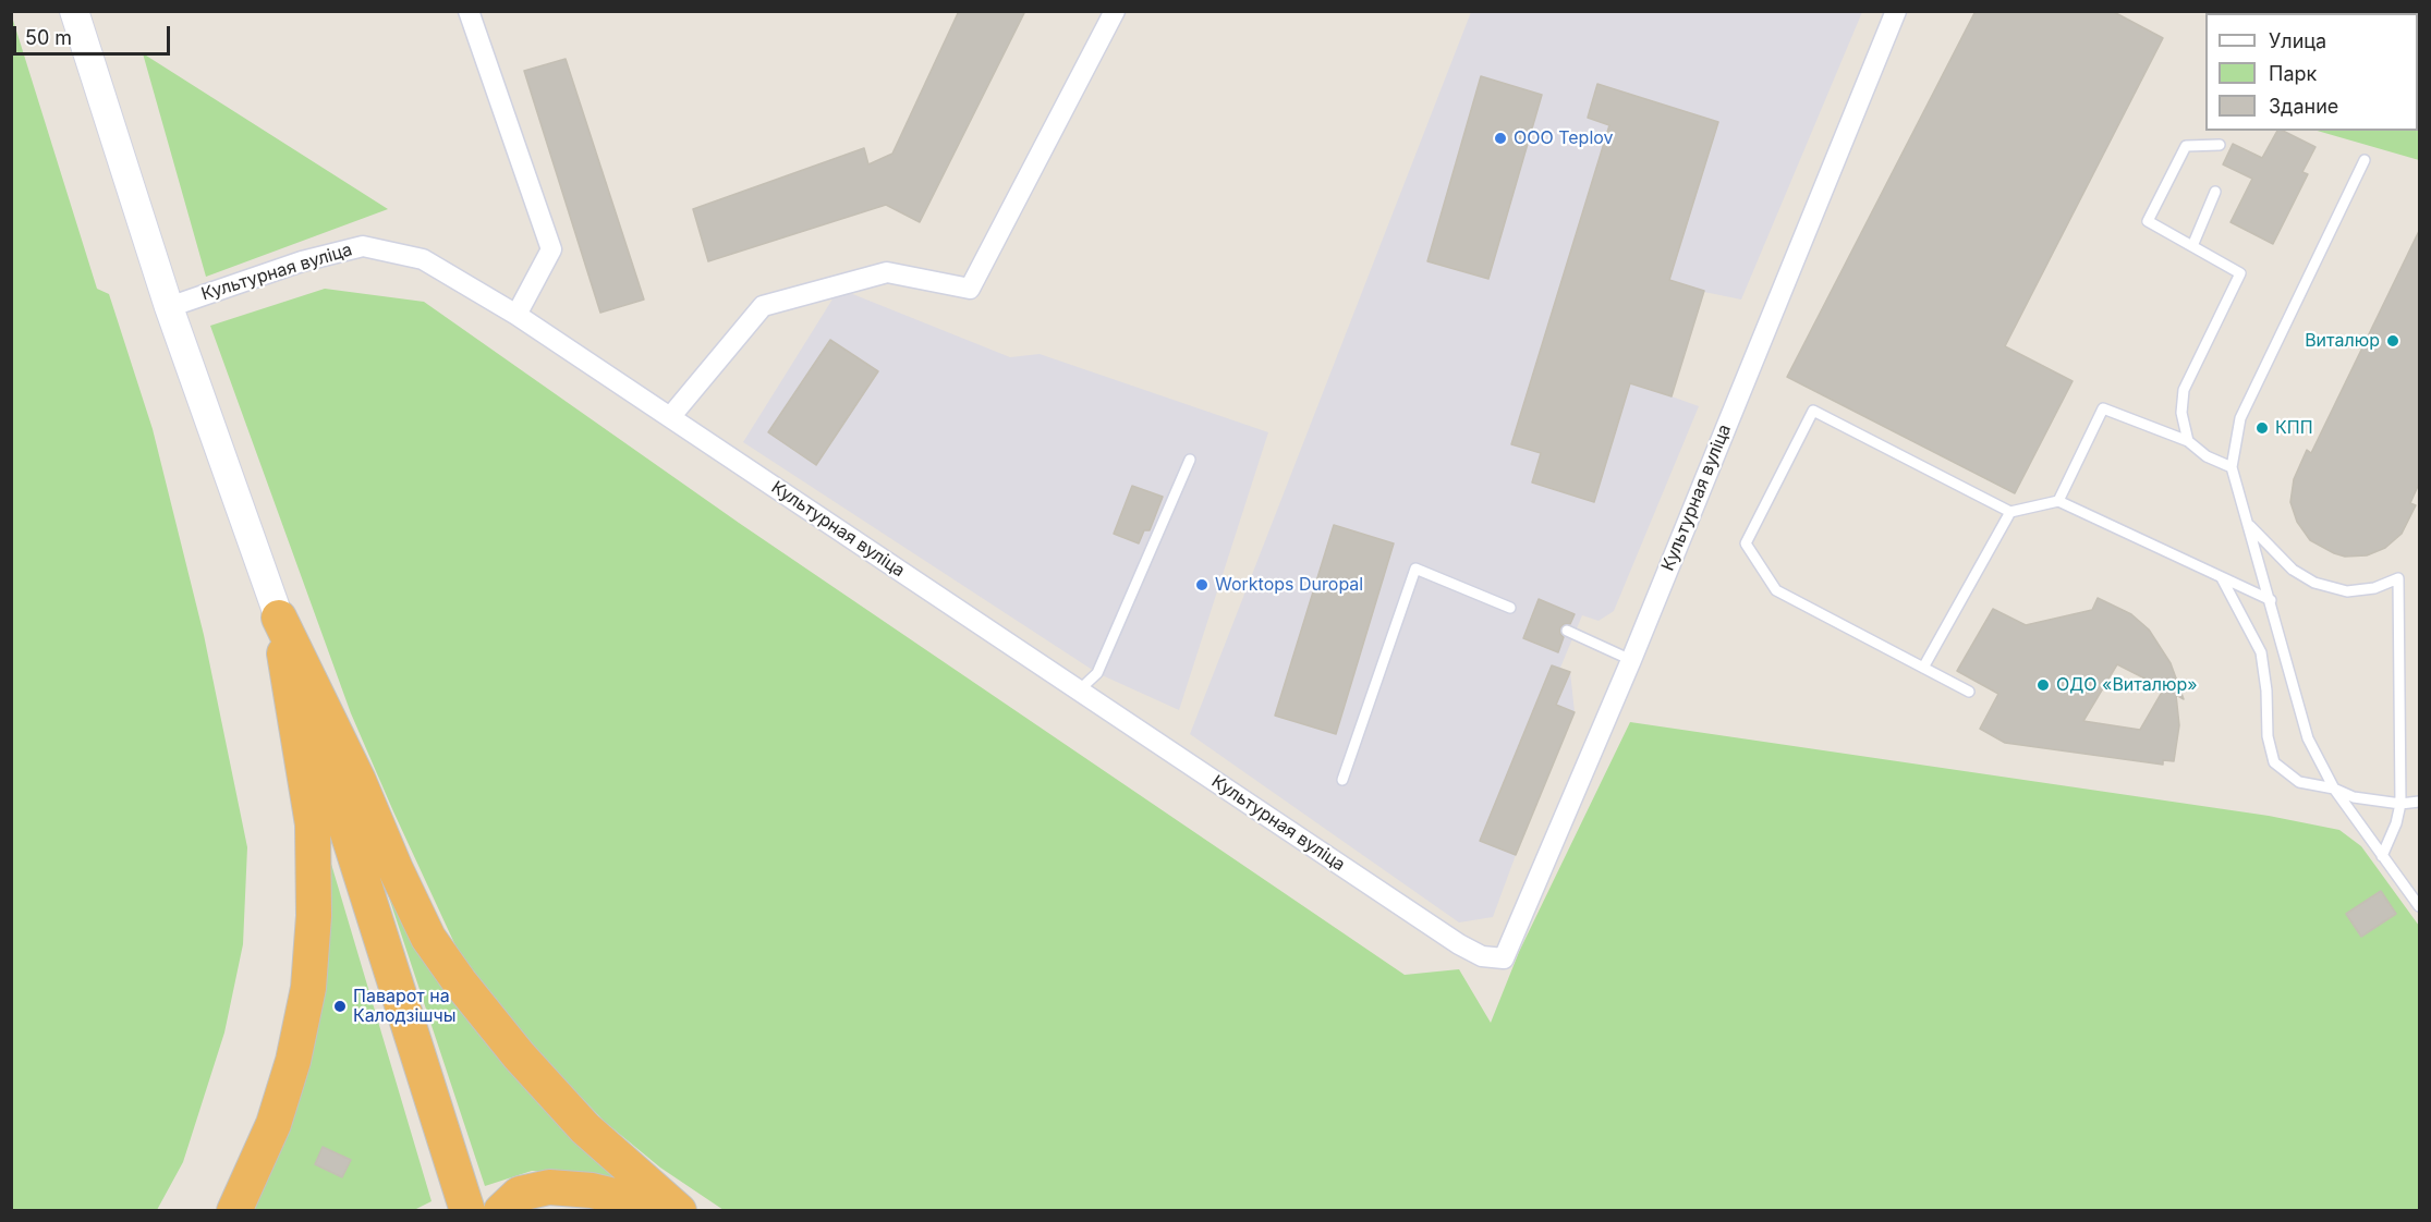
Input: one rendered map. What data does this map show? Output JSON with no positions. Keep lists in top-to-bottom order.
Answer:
{
  "streets": {
    "street": ["Культурная вуліца"]
  },
  "places": [
    "OOO Teplov",
    "Виталюр",
    "КПП",
    "Worktops Duropal",
    "ОДО «Виталюр»",
    "Паварот на Калодзішчы"
  ],
  "legend": ["Улица", "Парк", "Здание"],
  "scale_bar": "50 m"
}
